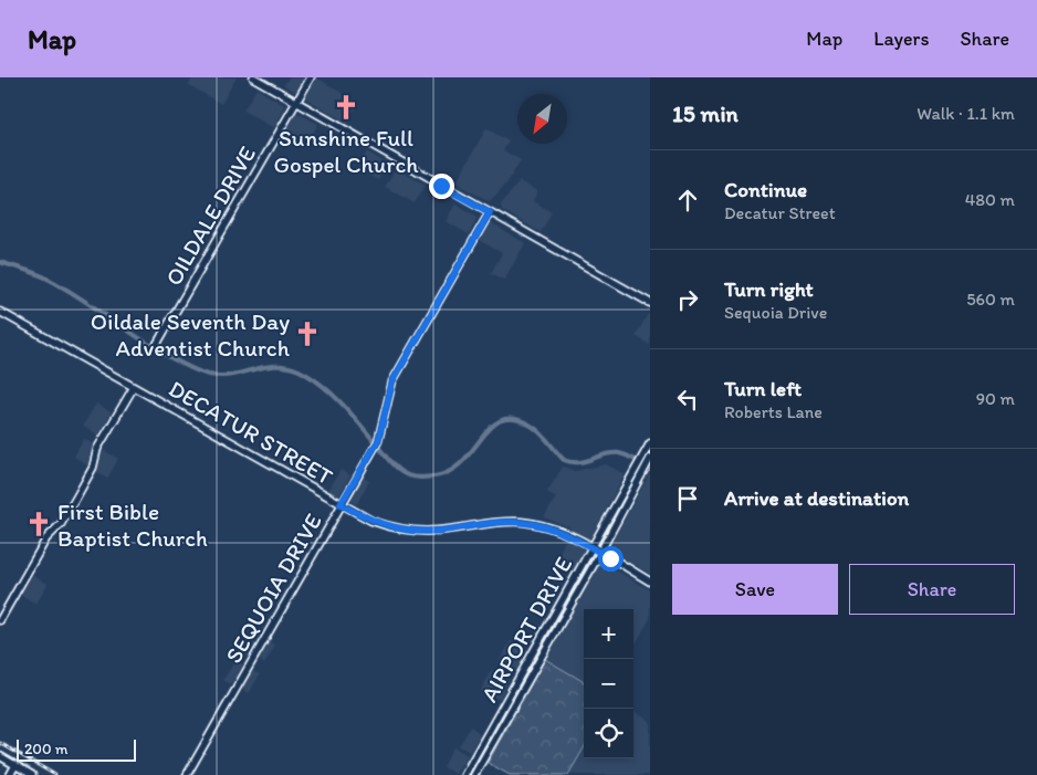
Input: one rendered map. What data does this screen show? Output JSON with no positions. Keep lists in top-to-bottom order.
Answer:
{
  "streets": {
    "street": [
      "OILDALE DRIVE",
      "DECATUR STREET",
      "SEQUOIA DRIVE",
      "AIRPORT DRIVE"
    ]
  },
  "crossings": [
    ["DECATUR STREET", "SEQUOIA DRIVE"],
    ["DECATUR STREET", "AIRPORT DRIVE"]
  ],
  "places": {
    "church": ["Sunshine Full Gospel Church", "Oildale Seventh Day Adventist Church", "First Bible Baptist Church"]
  },
  "scale_bar": "200 m",
  "north": "bottom left",
  "page": {
    "header": "Map",
    "nav": ["Map", "Layers", "Share"],
    "heading": ["15 min", "Walk · 1.1 km"],
    "list": [
      ["Continue", "Decatur Street", "480 m"],
      ["Turn right", "Sequoia Drive", "560 m"],
      ["Turn left", "Roberts Lane", "90 m"],
      "Arrive at destination"
    ],
    "buttons": ["Save", "Share"],
    "map_buttons": ["+", "−"],
    "scale": "200 m"
  }
}
